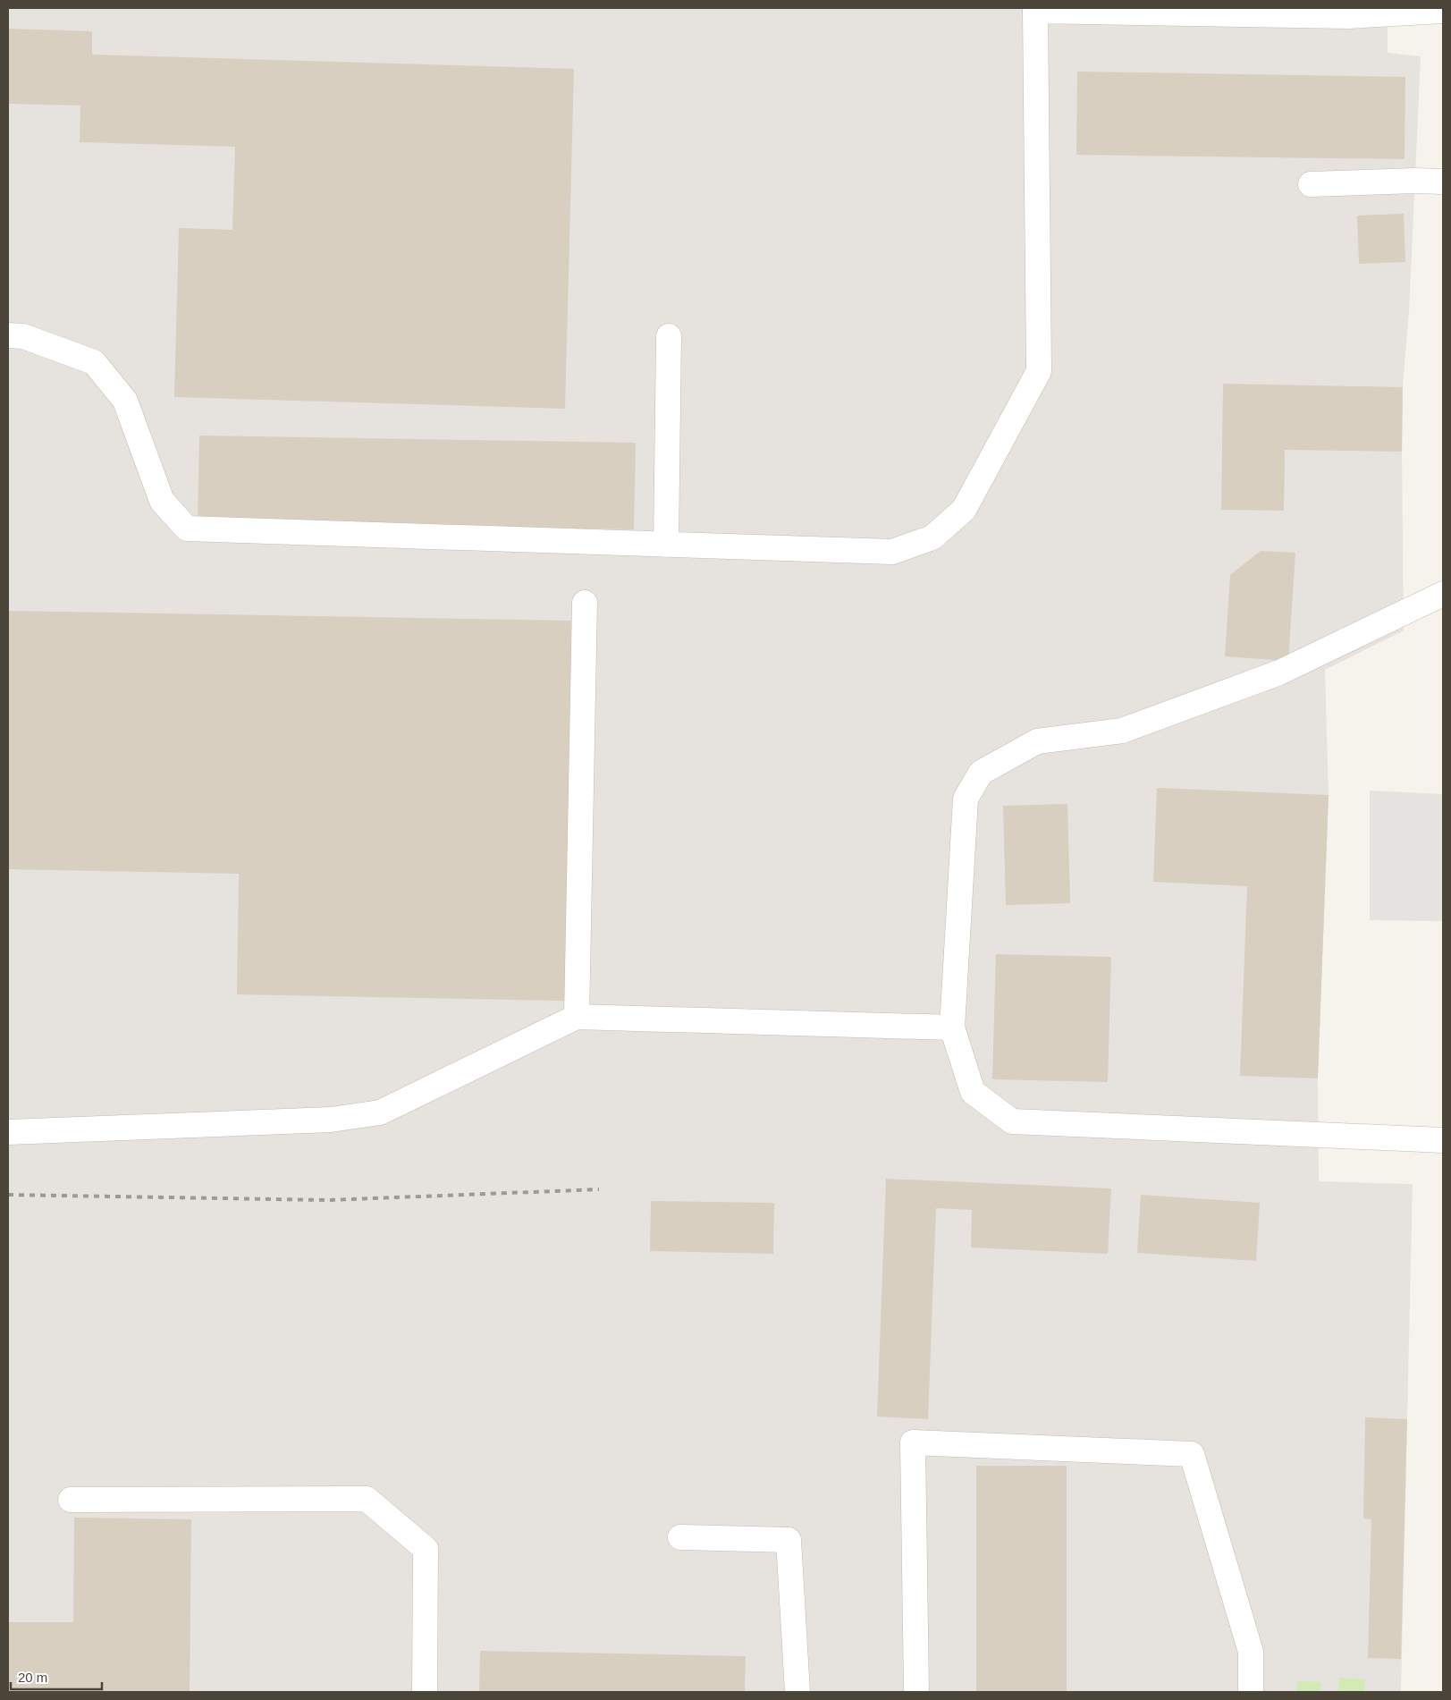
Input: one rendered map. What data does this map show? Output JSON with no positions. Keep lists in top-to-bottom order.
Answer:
{
  "scale_bar": "20 m"
}
